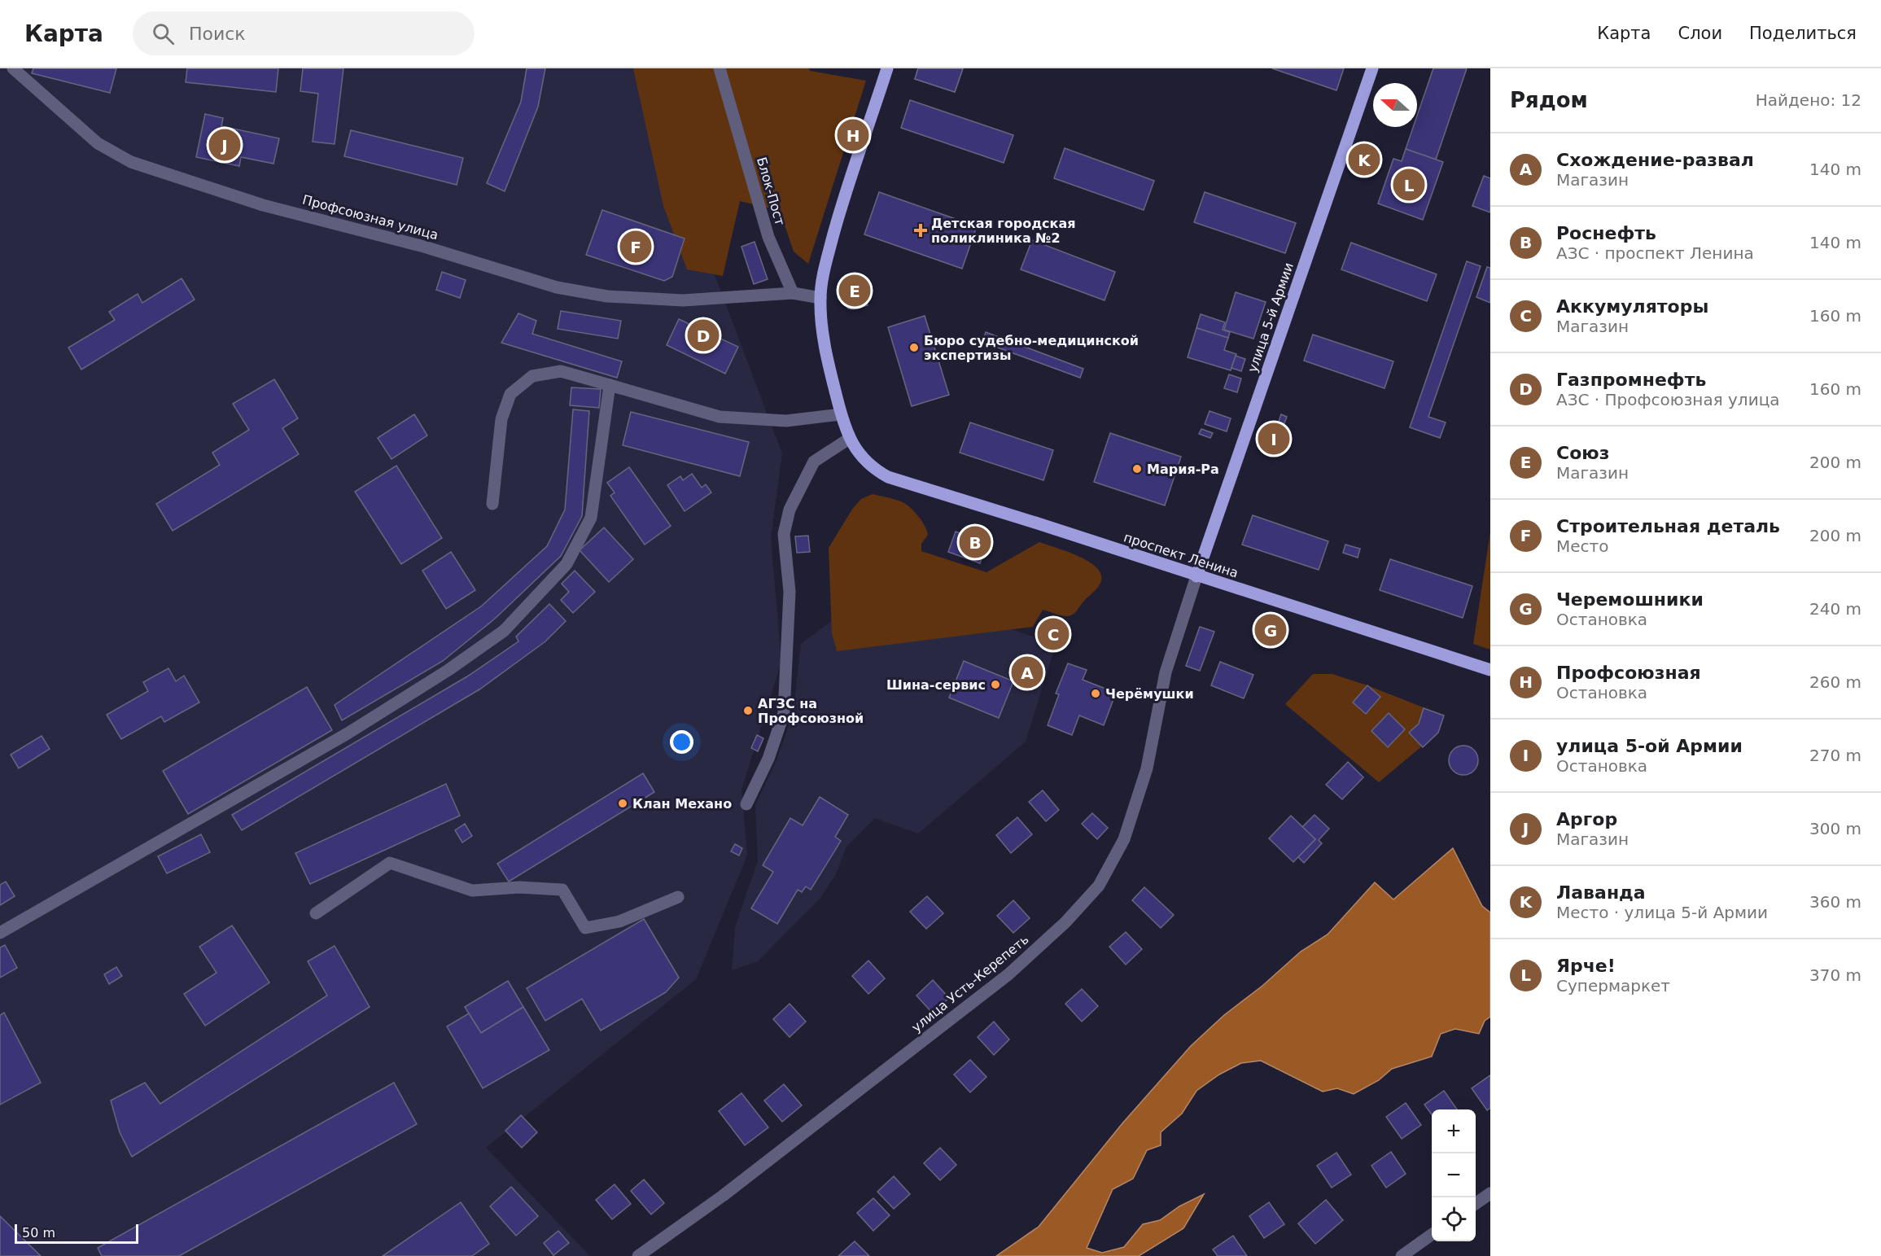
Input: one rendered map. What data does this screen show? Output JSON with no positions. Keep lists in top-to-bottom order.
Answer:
{
  "streets": {
    "main road": ["улица 5-й Армии", "проспект Ленина"],
    "street": ["Блок-Пост", "Профсоюзная улица", "улица Усть-Керепеть"]
  },
  "crossings": [
    ["Блок-Пост", "Профсоюзная улица"],
    ["улица 5-й Армии", "проспект Ленина"],
    ["улица 5-й Армии", "улица Усть-Керепеть"],
    ["проспект Ленина", "улица Усть-Керепеть"]
  ],
  "places": {
    "health": ["Детская городская поликлиника №2"],
    "other": [
      "Бюро судебно-медицинской экспертизы",
      "Мария-Ра",
      "Шина-сервис",
      "Черёмушки",
      "АГЗС на Профсоюзной",
      "Клан Механо"
    ]
  },
  "scale_bar": "50 m",
  "north": "left",
  "page": {
    "header": "Карта",
    "search": "Поиск",
    "nav": ["Карта", "Слои", "Поделиться"],
    "heading": ["Рядом", "Найдено: 12"],
    "pins": [
      "H",
      "J",
      "K",
      "L",
      "F",
      "E",
      "D",
      "I",
      "B",
      "G",
      "C",
      "A"
    ],
    "list": [
      {
        "mark": "A",
        "name": "Схождение-развал",
        "note": "Магазин",
        "value": "140 m"
      },
      {
        "mark": "B",
        "name": "Роснефть",
        "note": "АЗС · проспект Ленина",
        "value": "140 m"
      },
      {
        "mark": "C",
        "name": "Аккумуляторы",
        "note": "Магазин",
        "value": "160 m"
      },
      {
        "mark": "D",
        "name": "Газпромнефть",
        "note": "АЗС · Профсоюзная улица",
        "value": "160 m"
      },
      {
        "mark": "E",
        "name": "Союз",
        "note": "Магазин",
        "value": "200 m"
      },
      {
        "mark": "F",
        "name": "Строительная деталь",
        "note": "Место",
        "value": "200 m"
      },
      {
        "mark": "G",
        "name": "Черемошники",
        "note": "Остановка",
        "value": "240 m"
      },
      {
        "mark": "H",
        "name": "Профсоюзная",
        "note": "Остановка",
        "value": "260 m"
      },
      {
        "mark": "I",
        "name": "улица 5-ой Армии",
        "note": "Остановка",
        "value": "270 m"
      },
      {
        "mark": "J",
        "name": "Аргор",
        "note": "Магазин",
        "value": "300 m"
      },
      {
        "mark": "K",
        "name": "Лаванда",
        "note": "Место · улица 5-й Армии",
        "value": "360 m"
      },
      {
        "mark": "L",
        "name": "Ярче!",
        "note": "Супермаркет",
        "value": "370 m"
      }
    ],
    "map_buttons": ["+", "−"],
    "scale": "50 m"
  }
}
